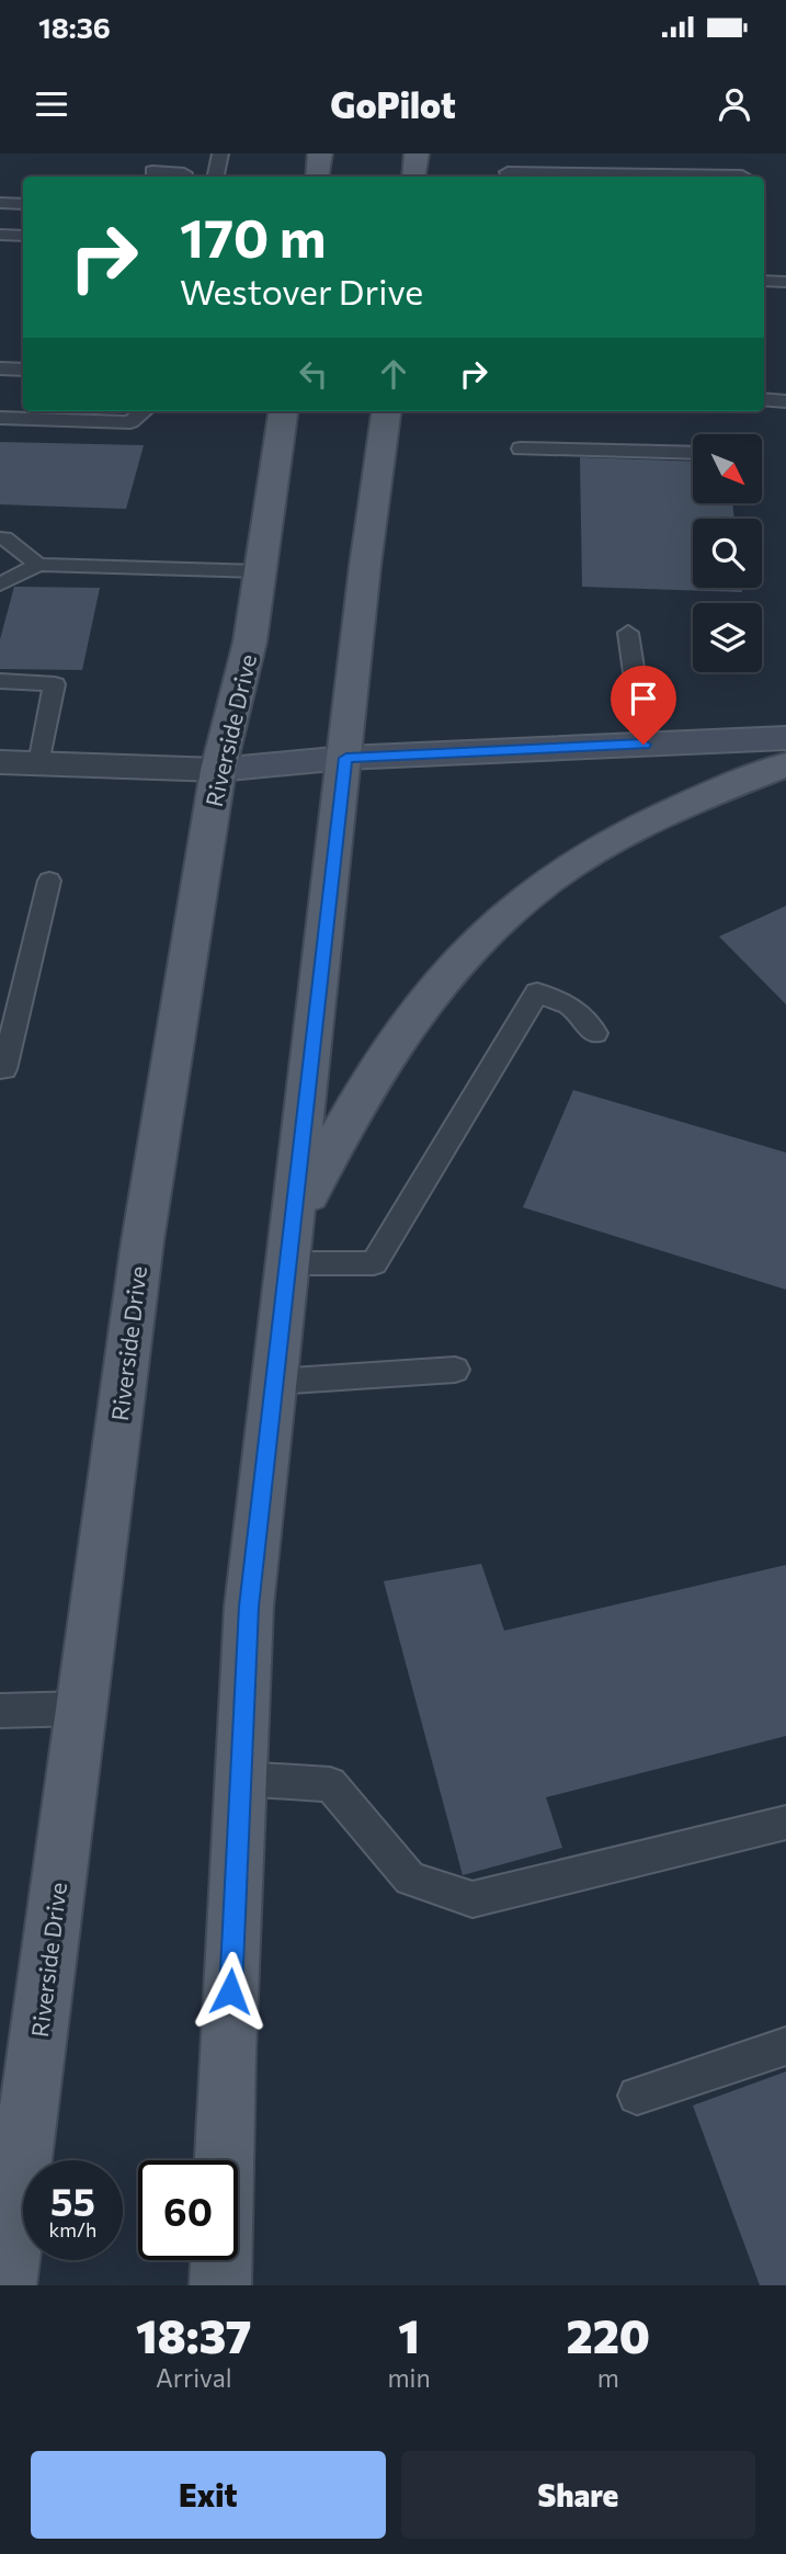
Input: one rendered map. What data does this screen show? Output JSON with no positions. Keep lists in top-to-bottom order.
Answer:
{
  "streets": {
    "main road": ["Riverside Drive"]
  },
  "north": "bottom right",
  "page": {
    "status": "18:36",
    "header": "GoPilot",
    "turn": ["170 m", "Westover Drive"],
    "speed": "55 km/h",
    "limit": "60",
    "eta": [
      "18:37",
      "Arrival",
      "1",
      "min",
      "220",
      "m"
    ],
    "buttons": ["Exit", "Share"]
  }
}
